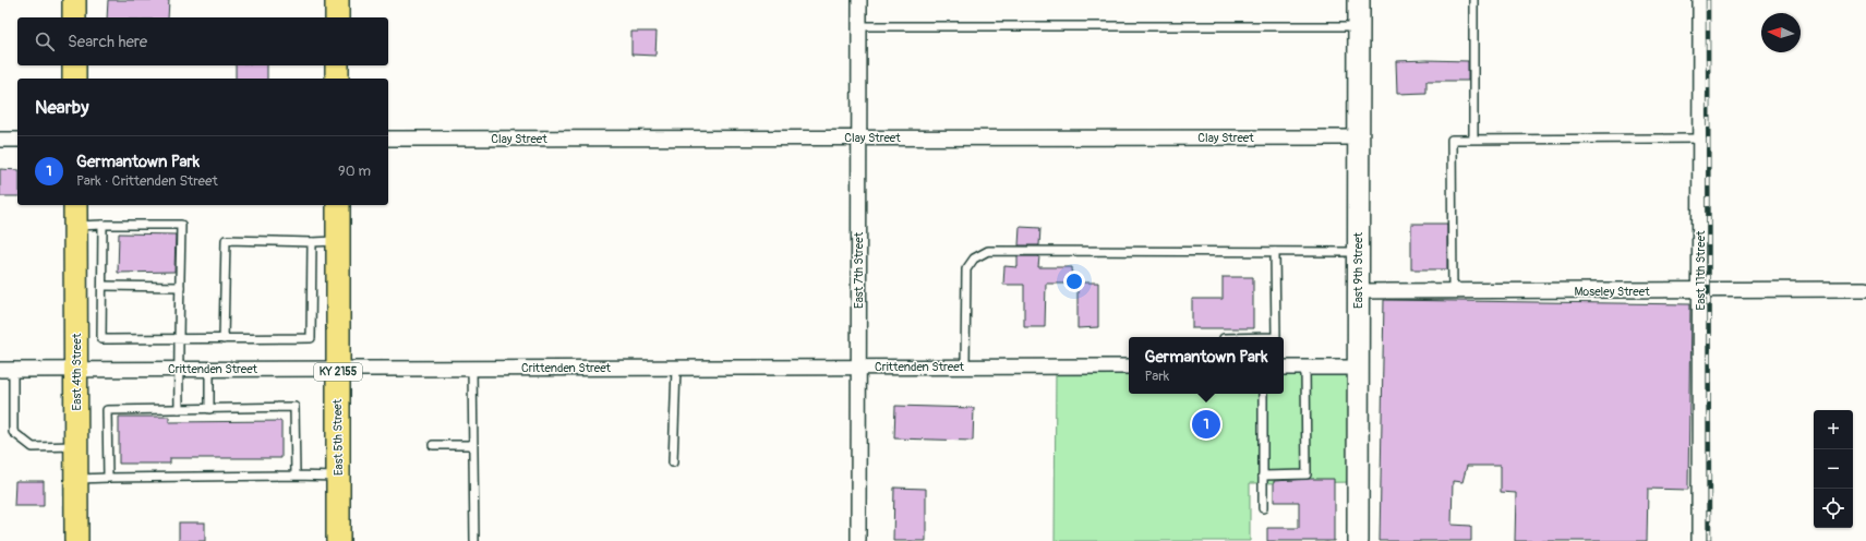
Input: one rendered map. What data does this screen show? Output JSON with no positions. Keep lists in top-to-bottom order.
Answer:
{
  "streets": {
    "main road": ["East 4th Street", "KY 2155", "East 5th Street"],
    "street": [
      "Clay Street",
      "East 7th Street",
      "East 9th Street",
      "East 11th Street",
      "Moseley Street",
      "Crittenden Street"
    ]
  },
  "crossings": [
    ["Clay Street", "East 7th Street"],
    ["Clay Street", "East 9th Street"],
    ["East 7th Street", "Crittenden Street"],
    ["East 9th Street", "Moseley Street"],
    ["East 11th Street", "Moseley Street"],
    ["Crittenden Street", "East 4th Street"],
    ["Crittenden Street", "East 5th Street"]
  ],
  "north": "left",
  "page": {
    "search": "Search here",
    "heading": "Nearby",
    "list": [
      {
        "mark": "1",
        "name": "Germantown Park",
        "note": "Park · Crittenden Street",
        "value": "90 m"
      }
    ],
    "popup": ["Germantown Park", "Park"],
    "pins": "1",
    "map_buttons": ["+", "−"]
  }
}
